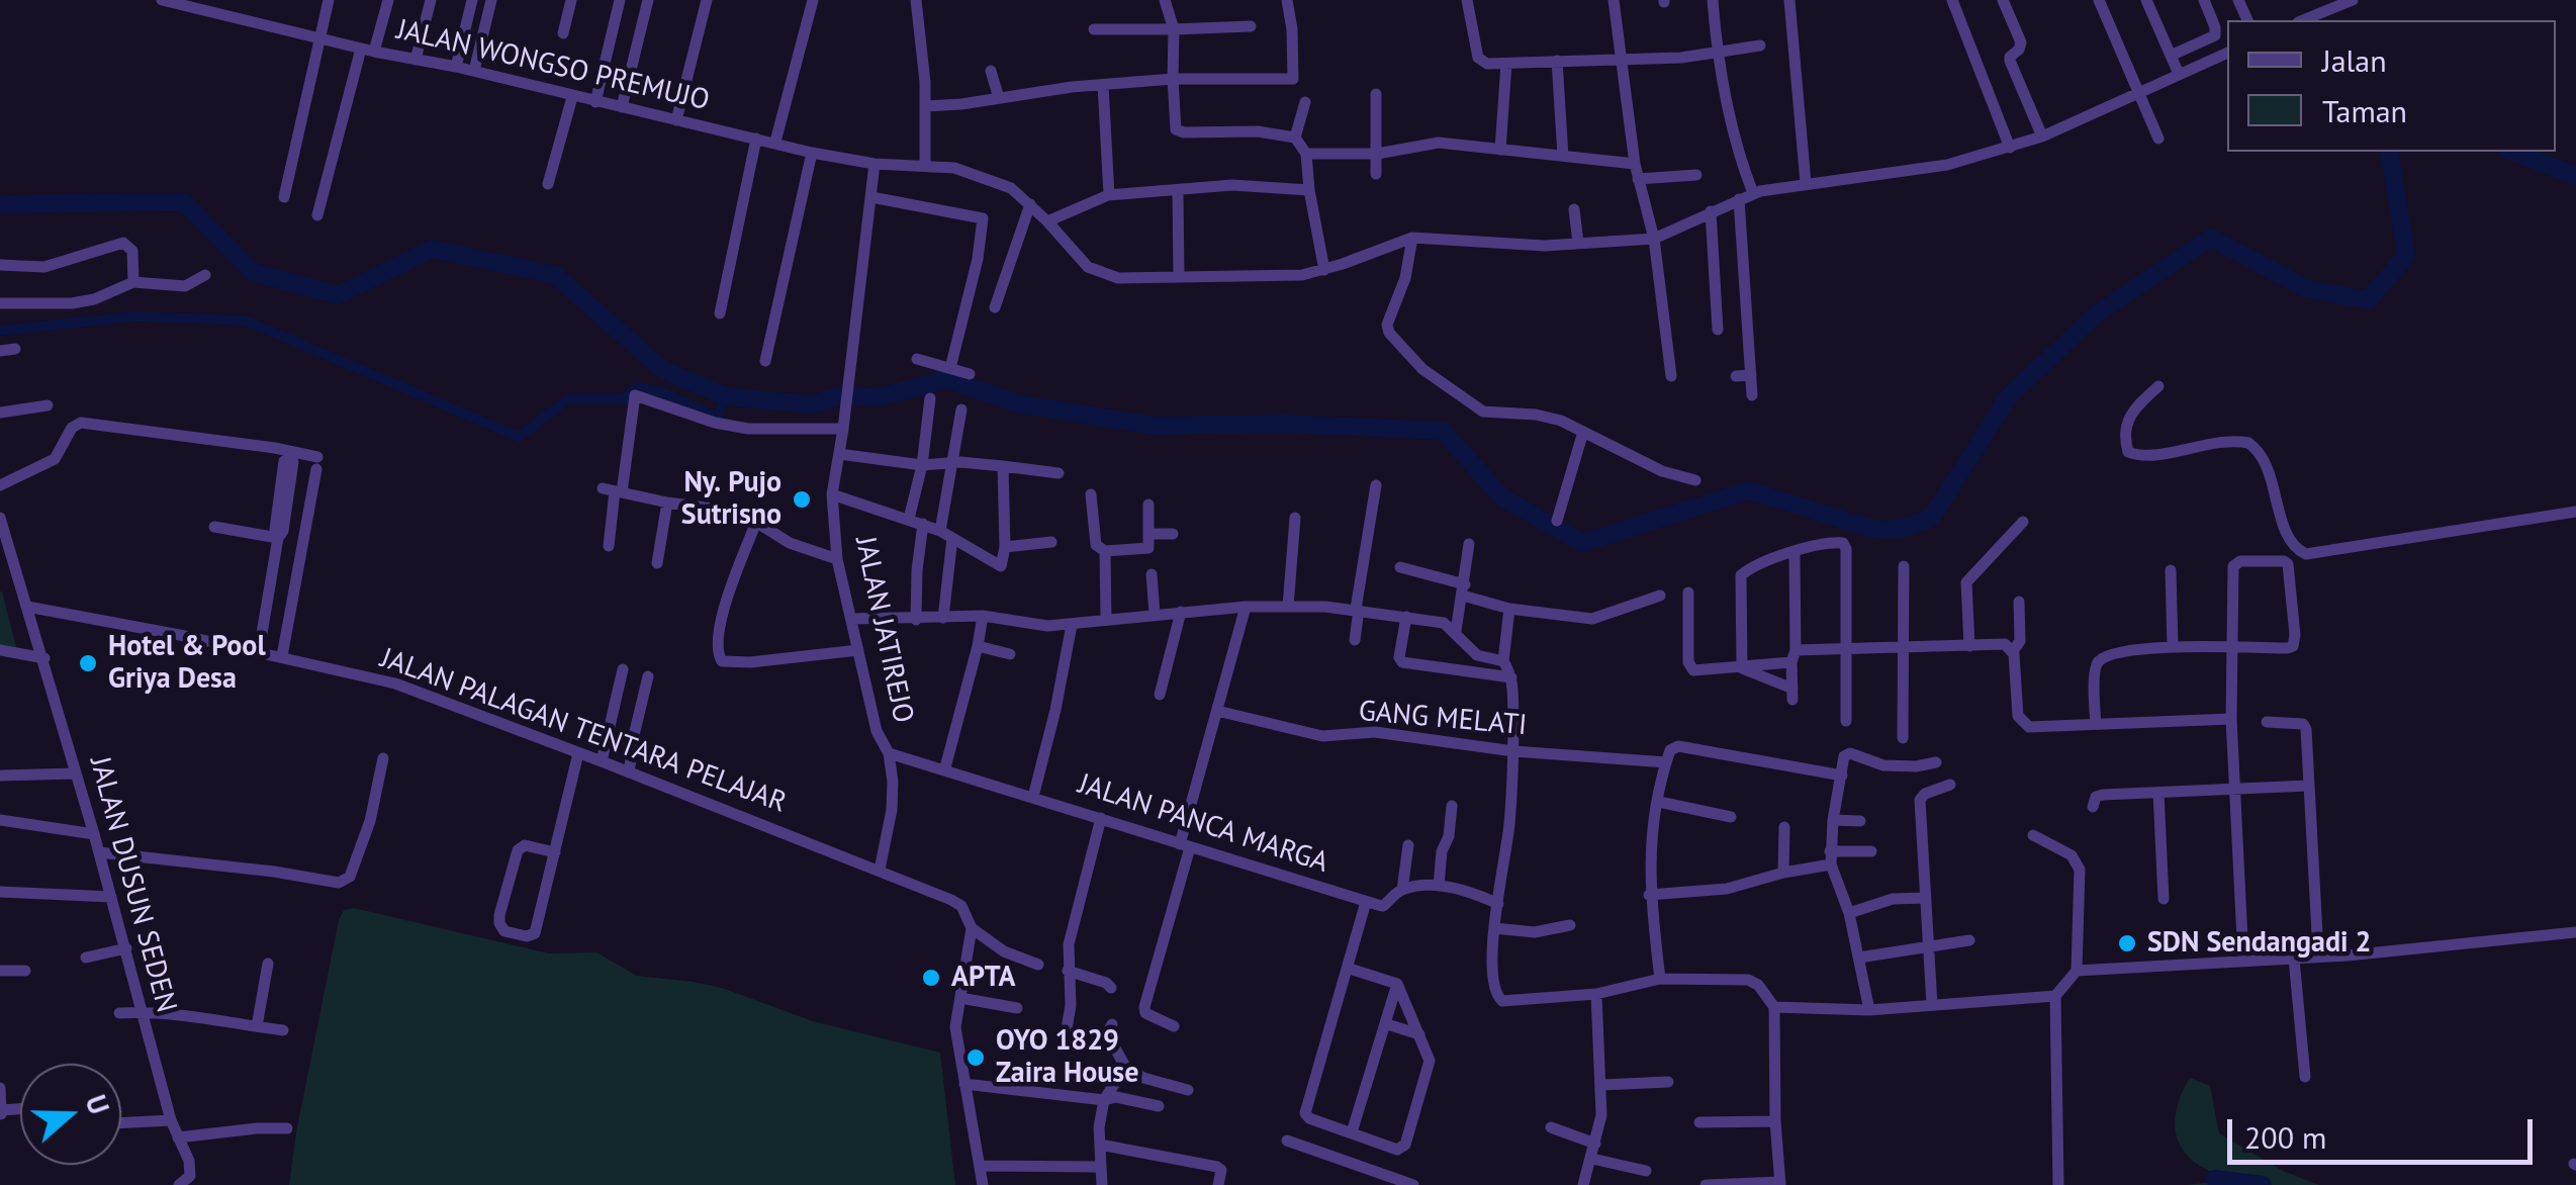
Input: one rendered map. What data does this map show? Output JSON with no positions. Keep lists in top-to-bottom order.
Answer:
{
  "streets": {
    "street": [
      "JALAN WONGSO PREMUJO",
      "JALAN JATIREJO",
      "GANG MELATI",
      "JALAN PALAGAN TENTARA PELAJAR",
      "JALAN PANCA MARGA",
      "JALAN DUSUN SEDEN"
    ]
  },
  "crossings": [
    ["JALAN JATIREJO", "JALAN PALAGAN TENTARA PELAJAR"],
    ["JALAN JATIREJO", "JALAN PANCA MARGA"],
    ["JALAN PALAGAN TENTARA PELAJAR", "JALAN DUSUN SEDEN"]
  ],
  "places": [
    "Ny. Pujo Sutrisno",
    "Hotel & Pool Griya Desa",
    "SDN Sendangadi 2",
    "APTA",
    "OYO 1829 Zaira House"
  ],
  "legend": ["Jalan", "Taman"],
  "scale_bar": "200 m",
  "north": "right"
}
